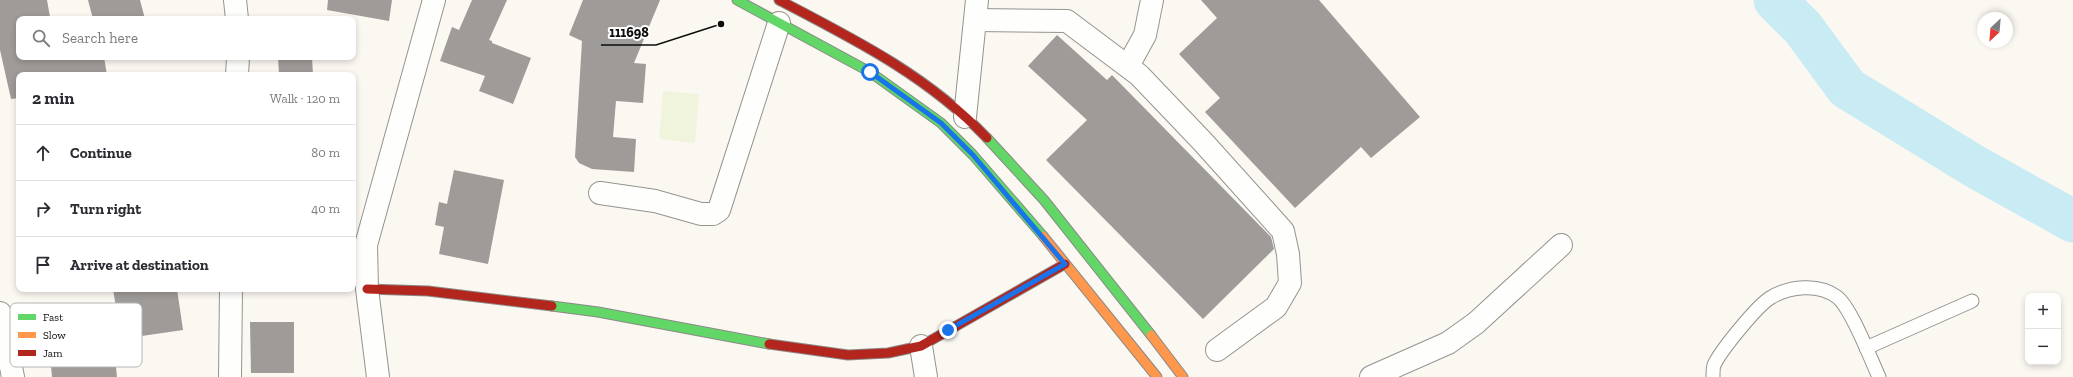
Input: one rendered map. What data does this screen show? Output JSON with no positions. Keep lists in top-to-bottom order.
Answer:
{
  "places": ["111698"],
  "legend": ["Fast", "Slow", "Jam"],
  "north": "bottom left",
  "page": {
    "search": "Search here",
    "heading": ["2 min", "Walk · 120 m"],
    "list": [
      ["Continue", "80 m"],
      ["Turn right", "40 m"],
      "Arrive at destination"
    ],
    "map_buttons": ["+", "−"]
  }
}
